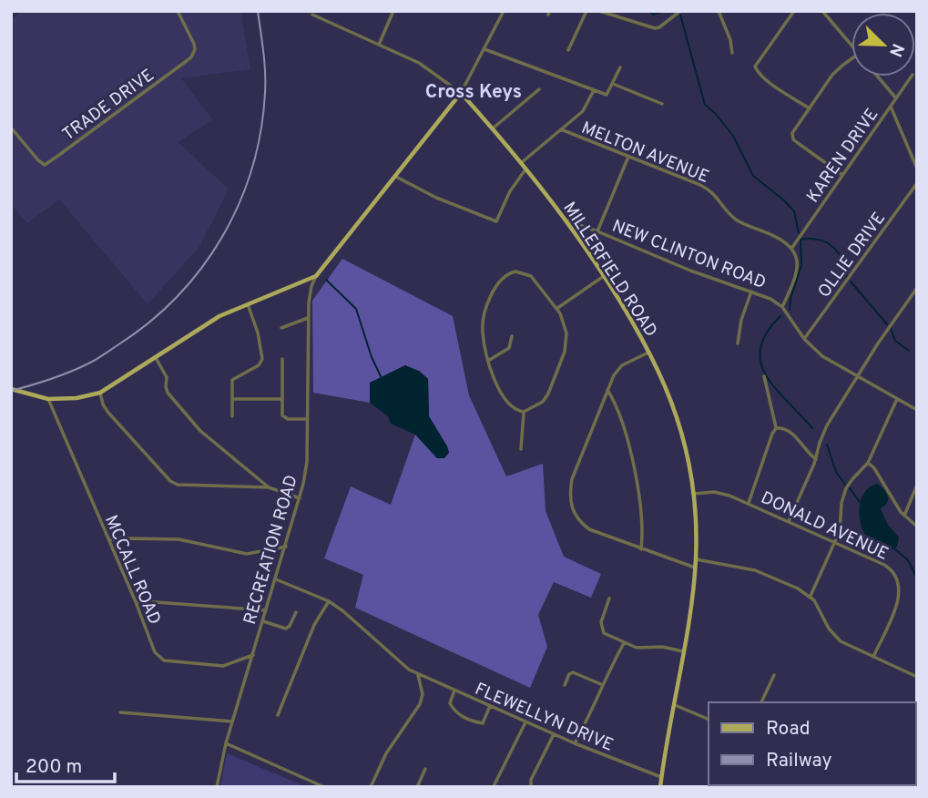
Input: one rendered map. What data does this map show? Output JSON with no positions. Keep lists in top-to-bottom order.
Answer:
{
  "streets": {
    "main road": ["MILLERFIELD ROAD"],
    "street": [
      "TRADE DRIVE",
      "MELTON AVENUE",
      "KAREN DRIVE",
      "NEW CLINTON ROAD",
      "OLLIE DRIVE",
      "DONALD AVENUE",
      "RECREATION ROAD",
      "MCCALL ROAD",
      "FLEWELLYN DRIVE"
    ]
  },
  "crossings": [
    ["MELTON AVENUE", "KAREN DRIVE"],
    ["NEW CLINTON ROAD", "OLLIE DRIVE"],
    ["NEW CLINTON ROAD", "MILLERFIELD ROAD"],
    ["MILLERFIELD ROAD", "DONALD AVENUE"],
    ["MILLERFIELD ROAD", "FLEWELLYN DRIVE"],
    ["RECREATION ROAD", "MCCALL ROAD"],
    ["RECREATION ROAD", "FLEWELLYN DRIVE"]
  ],
  "districts": ["Cross Keys"],
  "legend": ["Road", "Railway"],
  "scale_bar": "200 m",
  "north": "bottom right"
}
